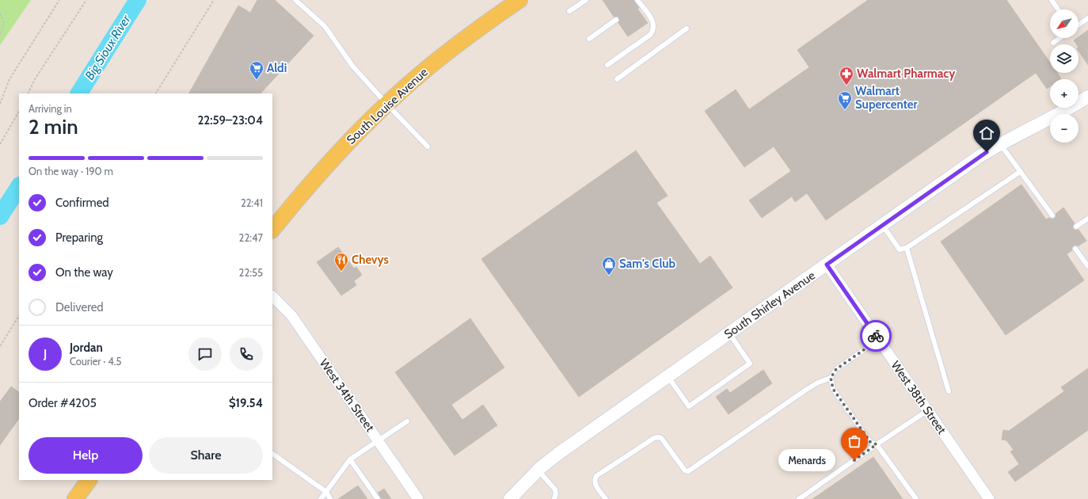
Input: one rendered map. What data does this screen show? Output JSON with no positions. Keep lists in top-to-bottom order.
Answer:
{
  "streets": {
    "main road": ["South Louise Avenue"],
    "street": ["South Shirley Avenue", "West 34th Street", "West 38th Street"]
  },
  "crossings": [
    ["South Shirley Avenue", "West 38th Street"]
  ],
  "water": ["Big Sioux River"],
  "places": {
    "supermarket": ["Aldi", "Walmart Supercenter"],
    "pharmacy": ["Walmart Pharmacy"],
    "restaurant": ["Chevys"],
    "shop": ["Sam's Club"],
    "other": ["Menards"]
  },
  "north": "bottom left",
  "page": {
    "map_buttons": ["+", "−"],
    "heading": ["2 min", "Arriving in", "22:59–23:04"],
    "panel": [
      "Jordan",
      "Courier · 4.5",
      "Order #4205",
      "$19.54"
    ],
    "bar": "On the way · 190 m",
    "list": [
      ["Confirmed", "22:41"],
      ["Preparing", "22:47"],
      ["On the way", "22:55"],
      "Delivered"
    ],
    "round": "J",
    "buttons": ["Help", "Share"],
    "bubble": "Menards"
  }
}
